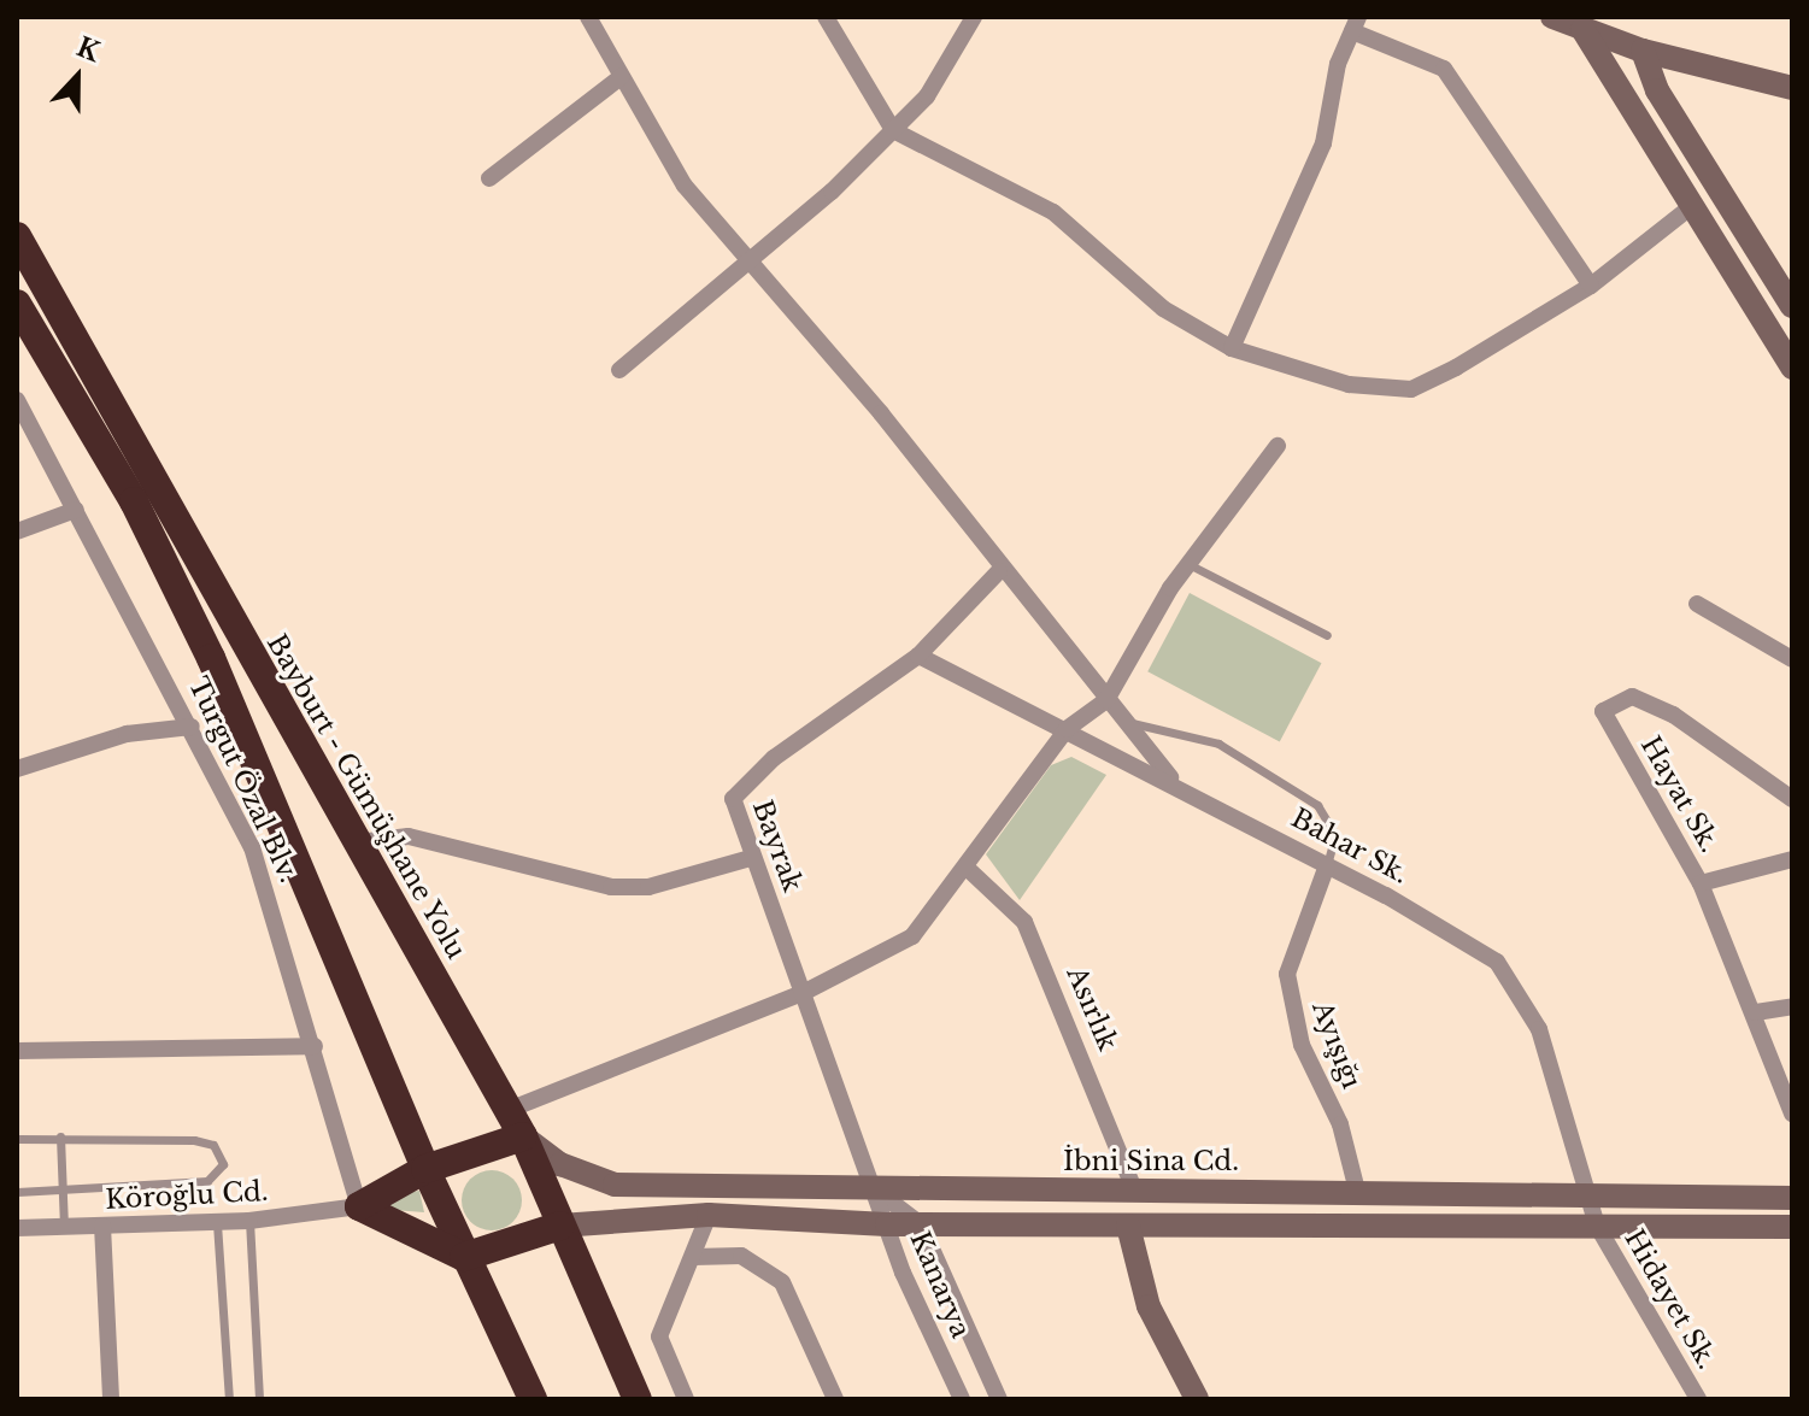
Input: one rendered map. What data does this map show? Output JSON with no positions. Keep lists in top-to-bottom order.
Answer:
{
  "streets": {
    "highway": ["Bayburt - Gümüşhane Yolu"],
    "main road": ["İbni Sina Cd."],
    "street": [
      "Turgut Özal Blv.",
      "Hayat Sk.",
      "Bayrak",
      "Bahar Sk.",
      "Asırlık",
      "Ayışığı",
      "Köroğlu Cd.",
      "Kanarya",
      "Hidayet Sk."
    ]
  },
  "crossings": [
    ["Turgut Özal Blv.", "Köroğlu Cd."],
    ["Bayburt - Gümüşhane Yolu", "İbni Sina Cd."],
    ["Bayrak", "Bahar Sk."],
    ["Bayrak", "İbni Sina Cd."],
    ["Bayrak", "Kanarya"],
    ["Bahar Sk.", "Ayışığı"],
    ["Bahar Sk.", "İbni Sina Cd."],
    ["Bahar Sk.", "Hidayet Sk."],
    ["Asırlık", "İbni Sina Cd."],
    ["Ayışığı", "İbni Sina Cd."],
    ["İbni Sina Cd.", "Kanarya"]
  ],
  "north": "top"
}
